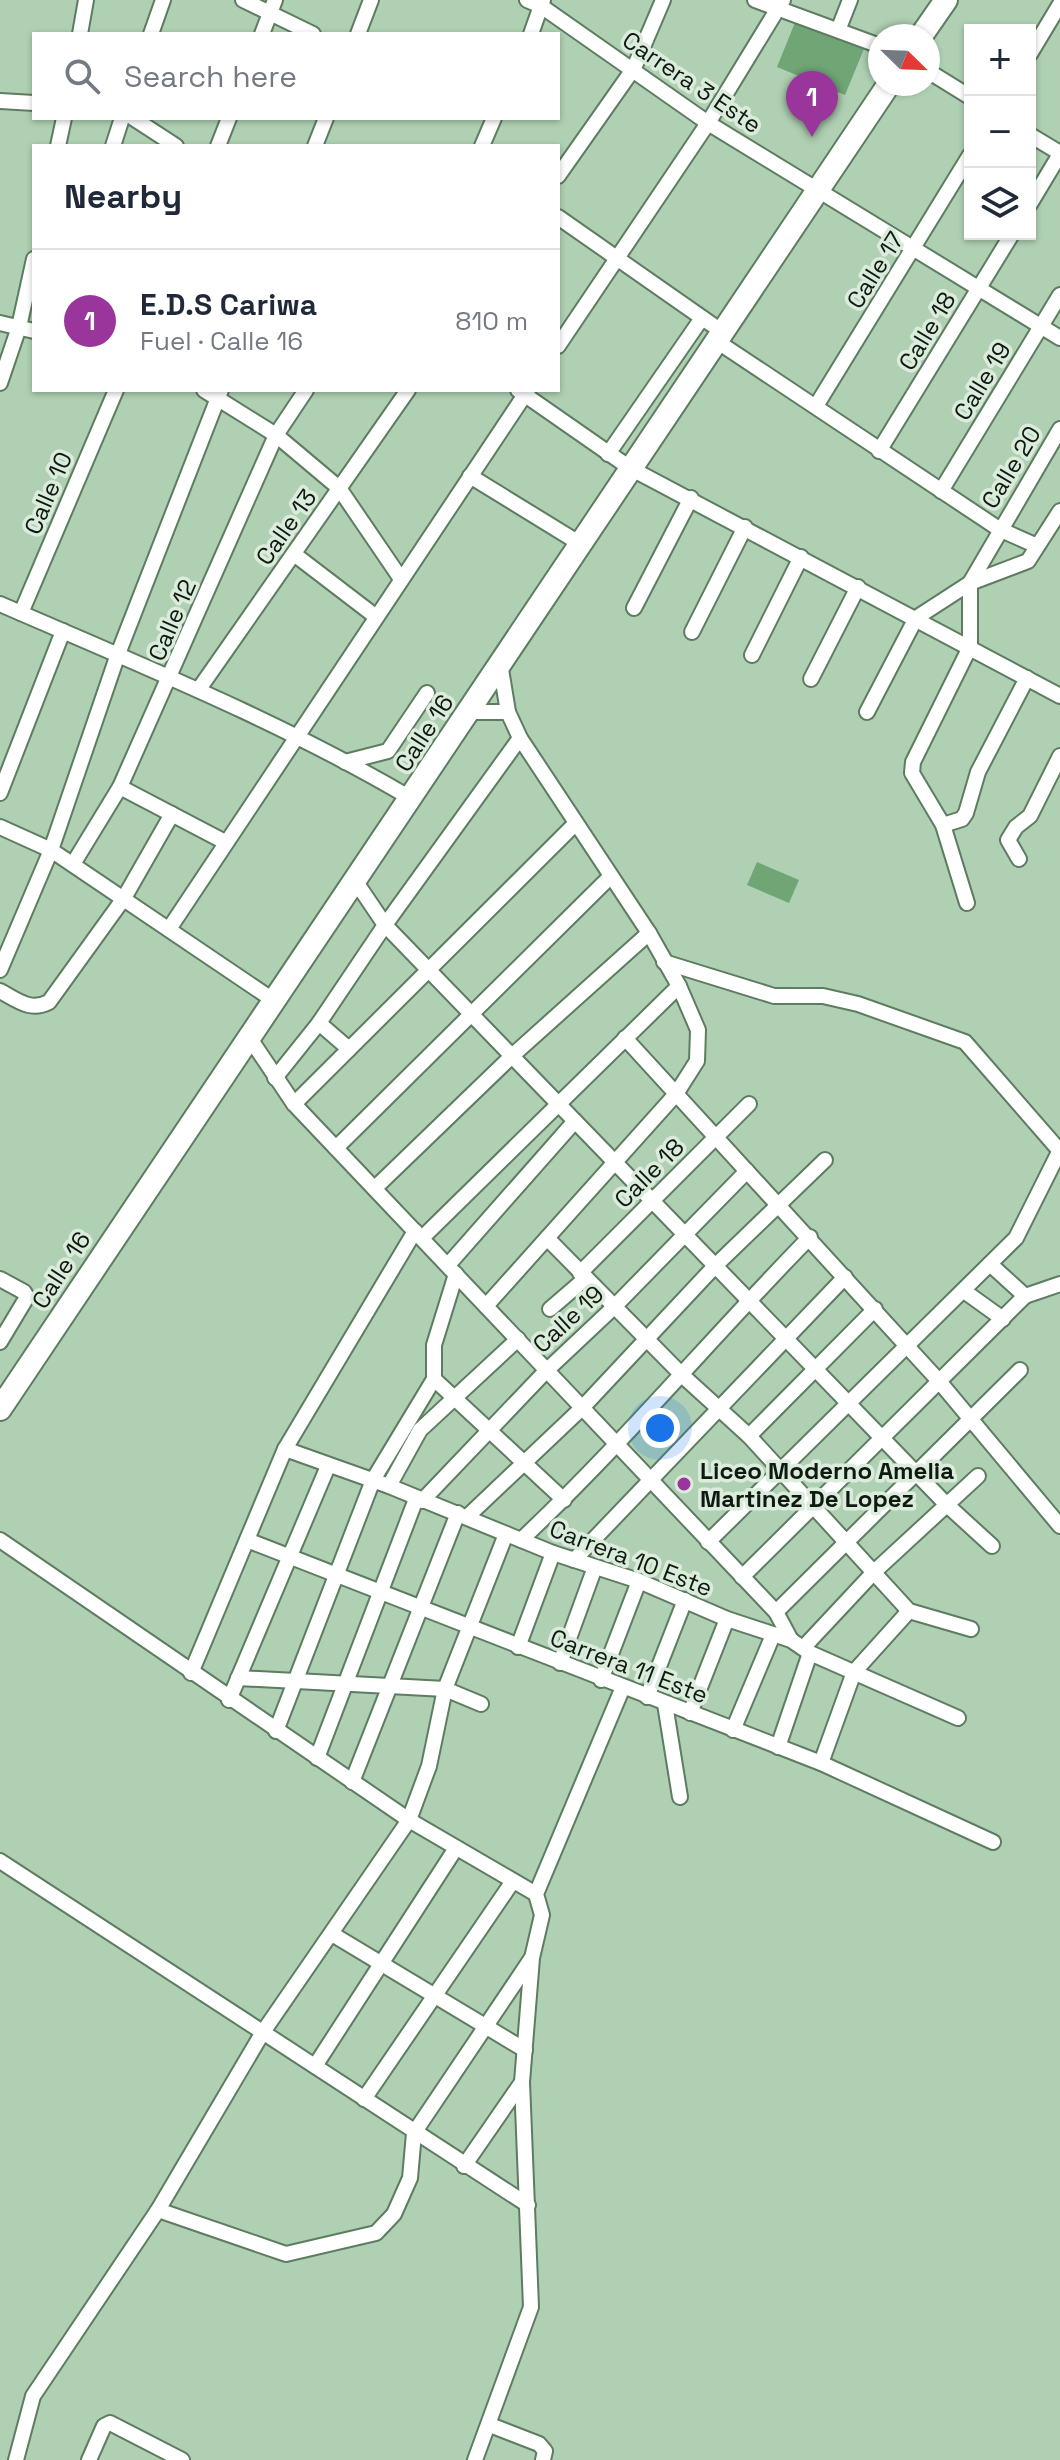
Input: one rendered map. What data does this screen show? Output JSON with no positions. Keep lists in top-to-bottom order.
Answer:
{
  "streets": {
    "highway": ["Calle 16"],
    "street": [
      "Carrera 3 Este",
      "Calle 17",
      "Calle 18",
      "Calle 19",
      "Calle 20",
      "Calle 10",
      "Calle 13",
      "Calle 12",
      "Carrera 10 Este",
      "Carrera 11 Este"
    ]
  },
  "crossings": [
    ["Carrera 3 Este", "Calle 17"],
    ["Carrera 3 Este", "Calle 18"],
    ["Carrera 3 Este", "Calle 19"],
    ["Carrera 3 Este", "Calle 16"],
    ["Calle 19", "Carrera 10 Este"],
    ["Calle 19", "Carrera 11 Este"]
  ],
  "places": ["Liceo Moderno Amelia Martinez De Lopez"],
  "north": "bottom right",
  "page": {
    "map_buttons": ["+", "−"],
    "search": "Search here",
    "pins": "1",
    "heading": "Nearby",
    "list": [
      {
        "mark": "1",
        "name": "E.D.S Cariwa",
        "note": "Fuel · Calle 16",
        "value": "810 m"
      }
    ]
  }
}
